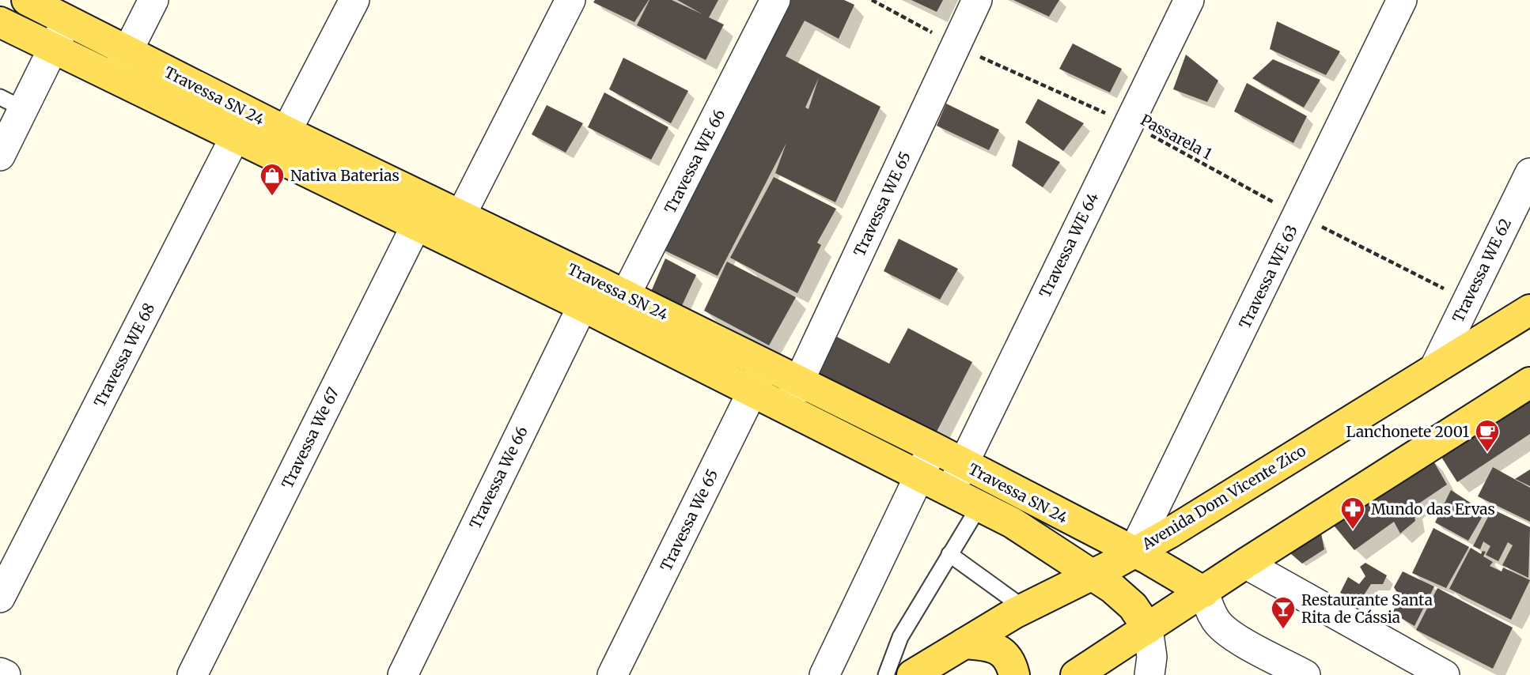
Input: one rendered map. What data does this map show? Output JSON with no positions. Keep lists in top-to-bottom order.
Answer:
{
  "streets": {
    "main road": ["Travessa SN 24", "Avenida Dom Vicente Zico"],
    "street": [
      "Travessa WE 66",
      "Travessa WE 65",
      "Travessa WE 64",
      "Travessa WE 62",
      "Travessa WE 63",
      "Travessa WE 68",
      "Travessa We 67",
      "Travessa We 66",
      "Travessa We 65"
    ],
    "path": ["Passarela 1"]
  },
  "crossings": [
    ["Travessa SN 24", "Travessa WE 66"],
    ["Travessa SN 24", "Travessa WE 65"],
    ["Travessa SN 24", "Travessa WE 64"],
    ["Travessa SN 24", "Travessa WE 63"],
    ["Travessa SN 24", "Travessa WE 68"],
    ["Travessa SN 24", "Travessa We 67"],
    ["Travessa SN 24", "Travessa We 66"],
    ["Travessa SN 24", "Avenida Dom Vicente Zico"],
    ["Travessa SN 24", "Travessa We 65"],
    ["Passarela 1", "Travessa WE 65"],
    ["Passarela 1", "Travessa WE 64"],
    ["Passarela 1", "Travessa WE 62"],
    ["Passarela 1", "Travessa WE 63"],
    ["Travessa WE 62", "Avenida Dom Vicente Zico"],
    ["Travessa WE 63", "Avenida Dom Vicente Zico"]
  ],
  "places": {
    "shop": ["Nativa Baterias"],
    "cafe": ["Lanchonete 2001"],
    "pharmacy": ["Mundo das Ervas"],
    "bar": ["Restaurante Santa Rita de Cássia"]
  }
}
